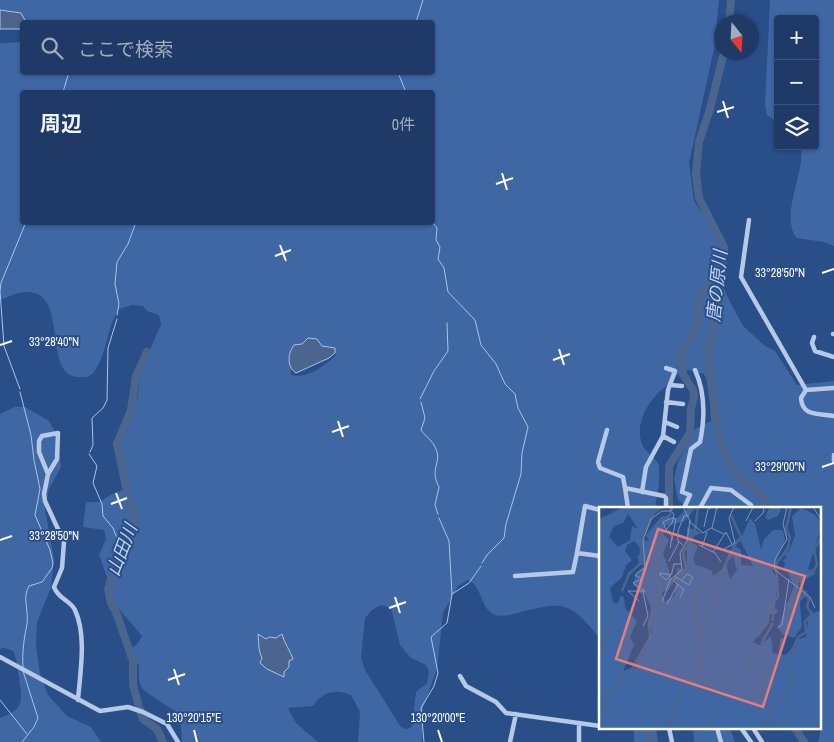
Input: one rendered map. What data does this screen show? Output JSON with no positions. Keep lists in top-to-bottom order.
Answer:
{
  "water": ["唐の原川", "山田川"],
  "north": "bottom",
  "page": {
    "map_buttons": ["+", "−"],
    "search": "ここで検索",
    "heading": ["周辺", "0件"]
  },
  "coordinates": [
    "33°28'50\"N",
    "33°28'40\"N",
    "33°29'00\"N",
    "130°20'15\"E",
    "130°20'00\"E"
  ]
}
